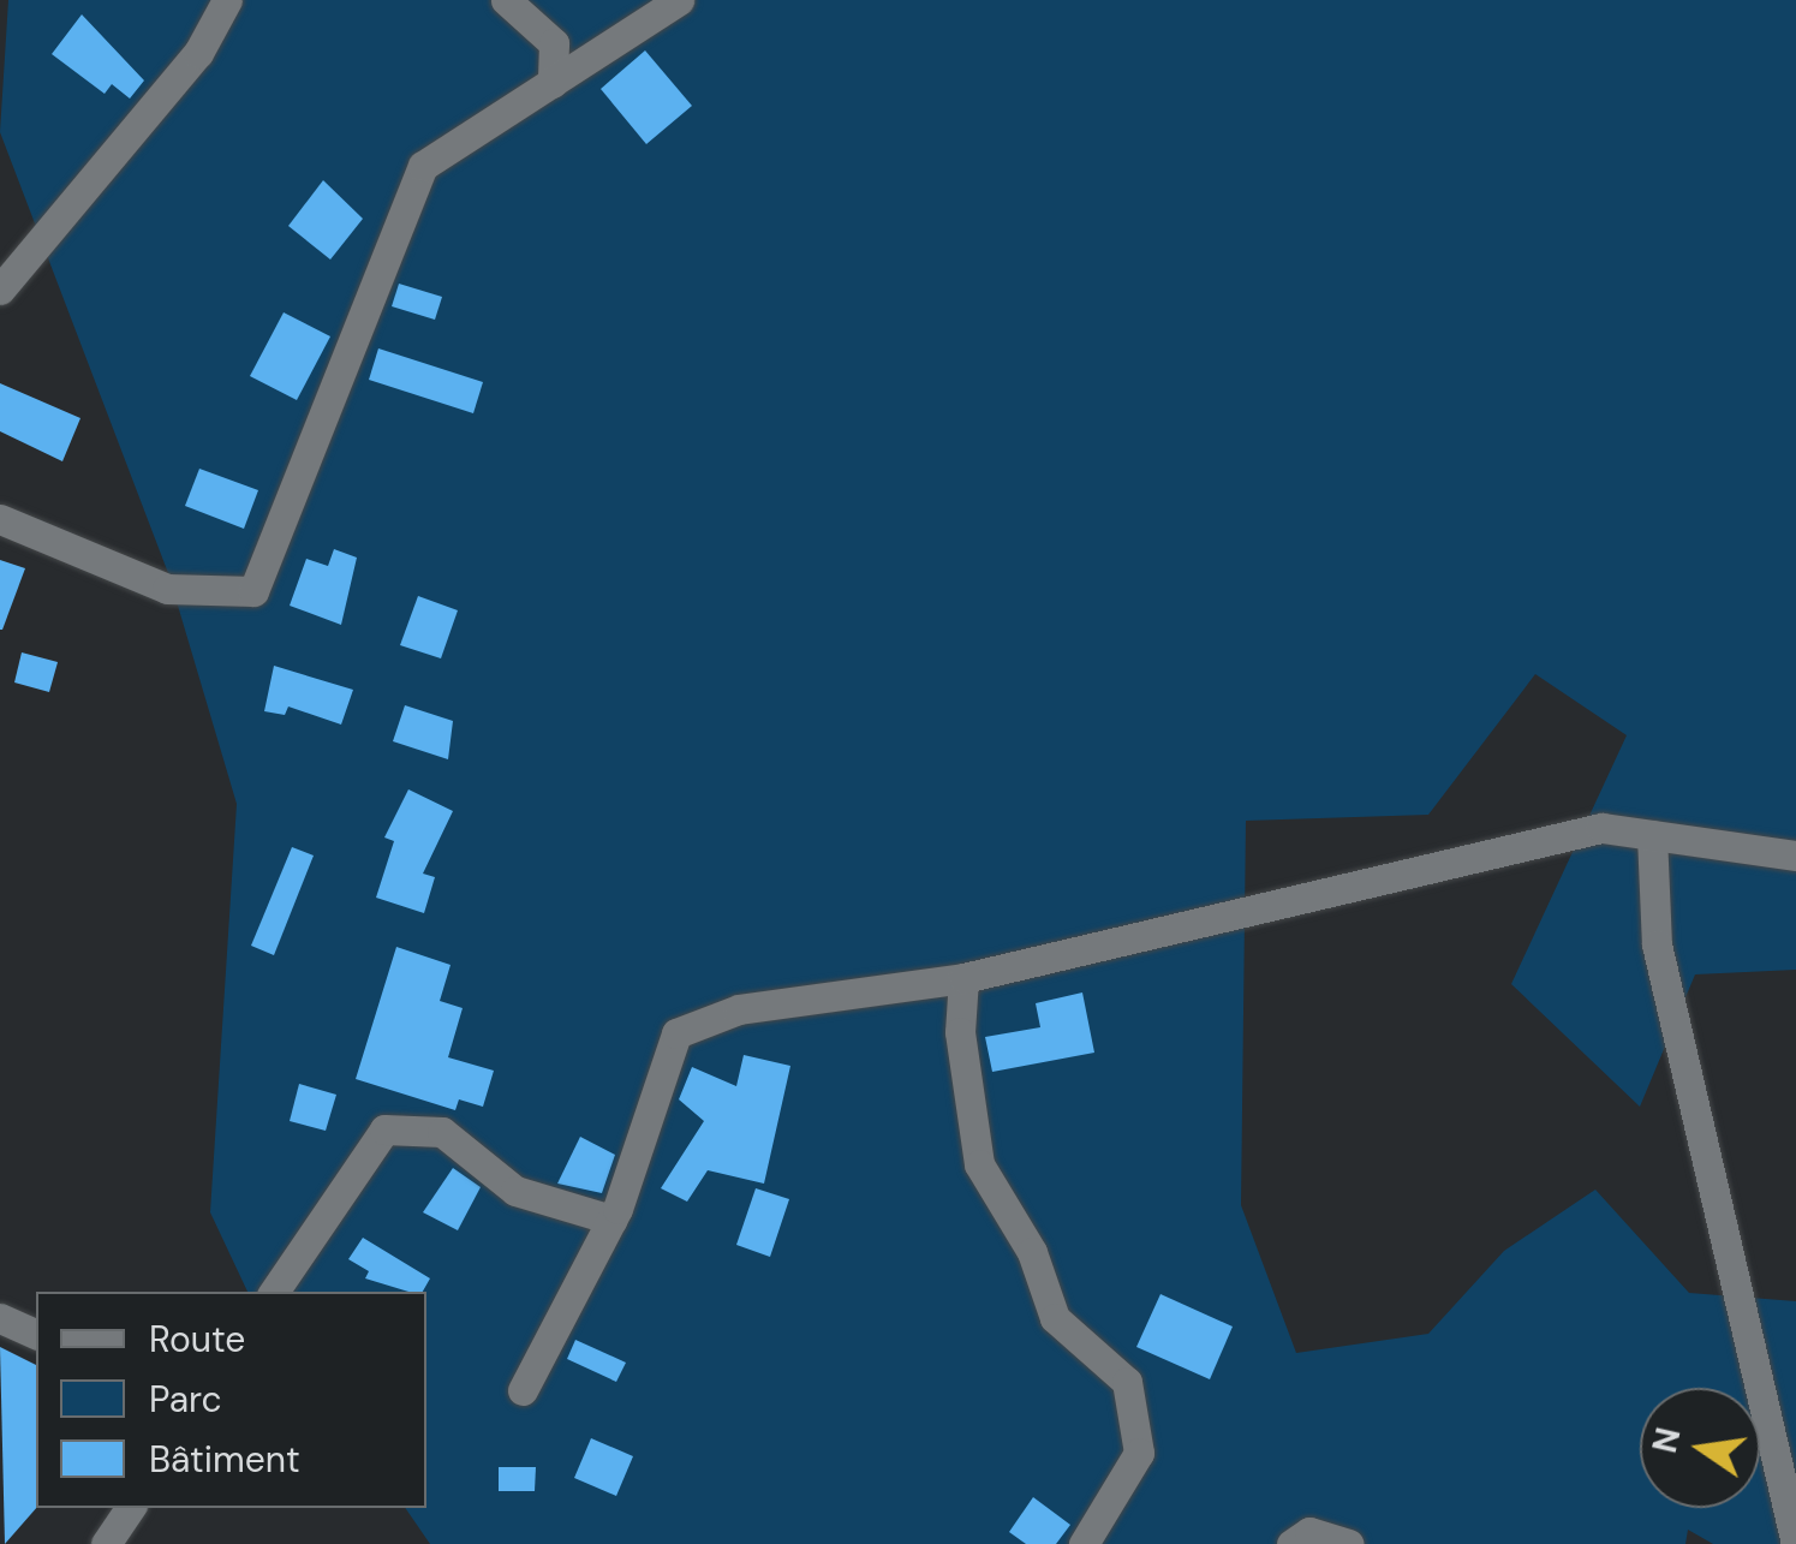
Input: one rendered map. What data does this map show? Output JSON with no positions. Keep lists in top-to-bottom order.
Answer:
{
  "legend": ["Route", "Parc", "Bâtiment"],
  "north": "left"
}
